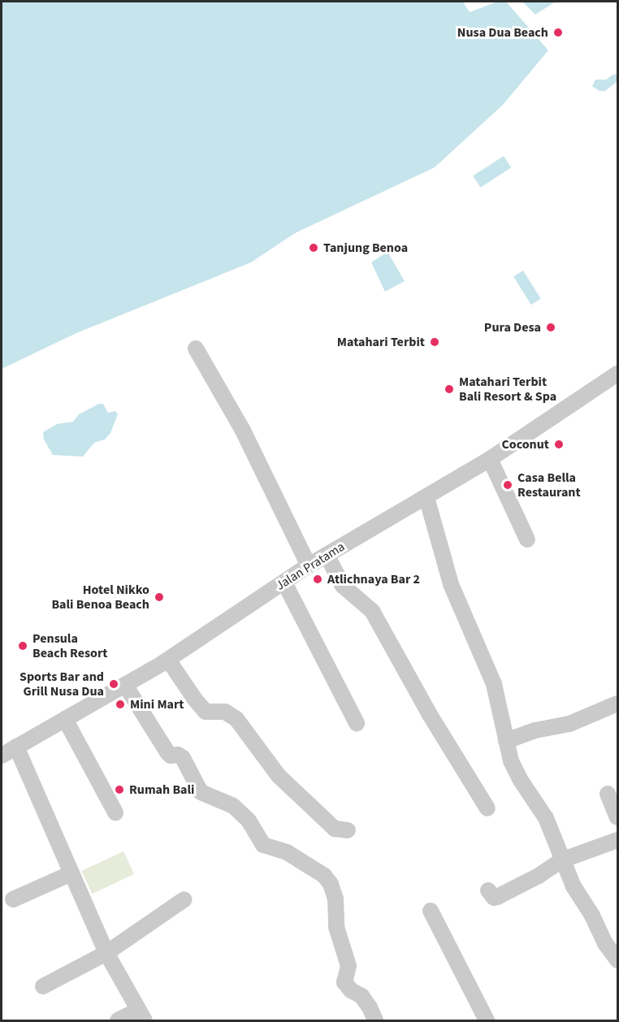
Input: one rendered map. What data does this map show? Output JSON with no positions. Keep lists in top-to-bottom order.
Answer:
{
  "streets": {
    "street": ["Jalan Pratama"]
  },
  "places": [
    "Nusa Dua Beach",
    "Tanjung Benoa",
    "Pura Desa",
    "Matahari Terbit",
    "Matahari Terbit Bali Resort & Spa",
    "Coconut",
    "Casa Bella Restaurant",
    "Atlichnaya Bar 2",
    "Hotel Nikko Bali Benoa Beach",
    "Pensula Beach Resort",
    "Sports Bar and Grill Nusa Dua",
    "Mini Mart",
    "Rumah Bali"
  ]
}
